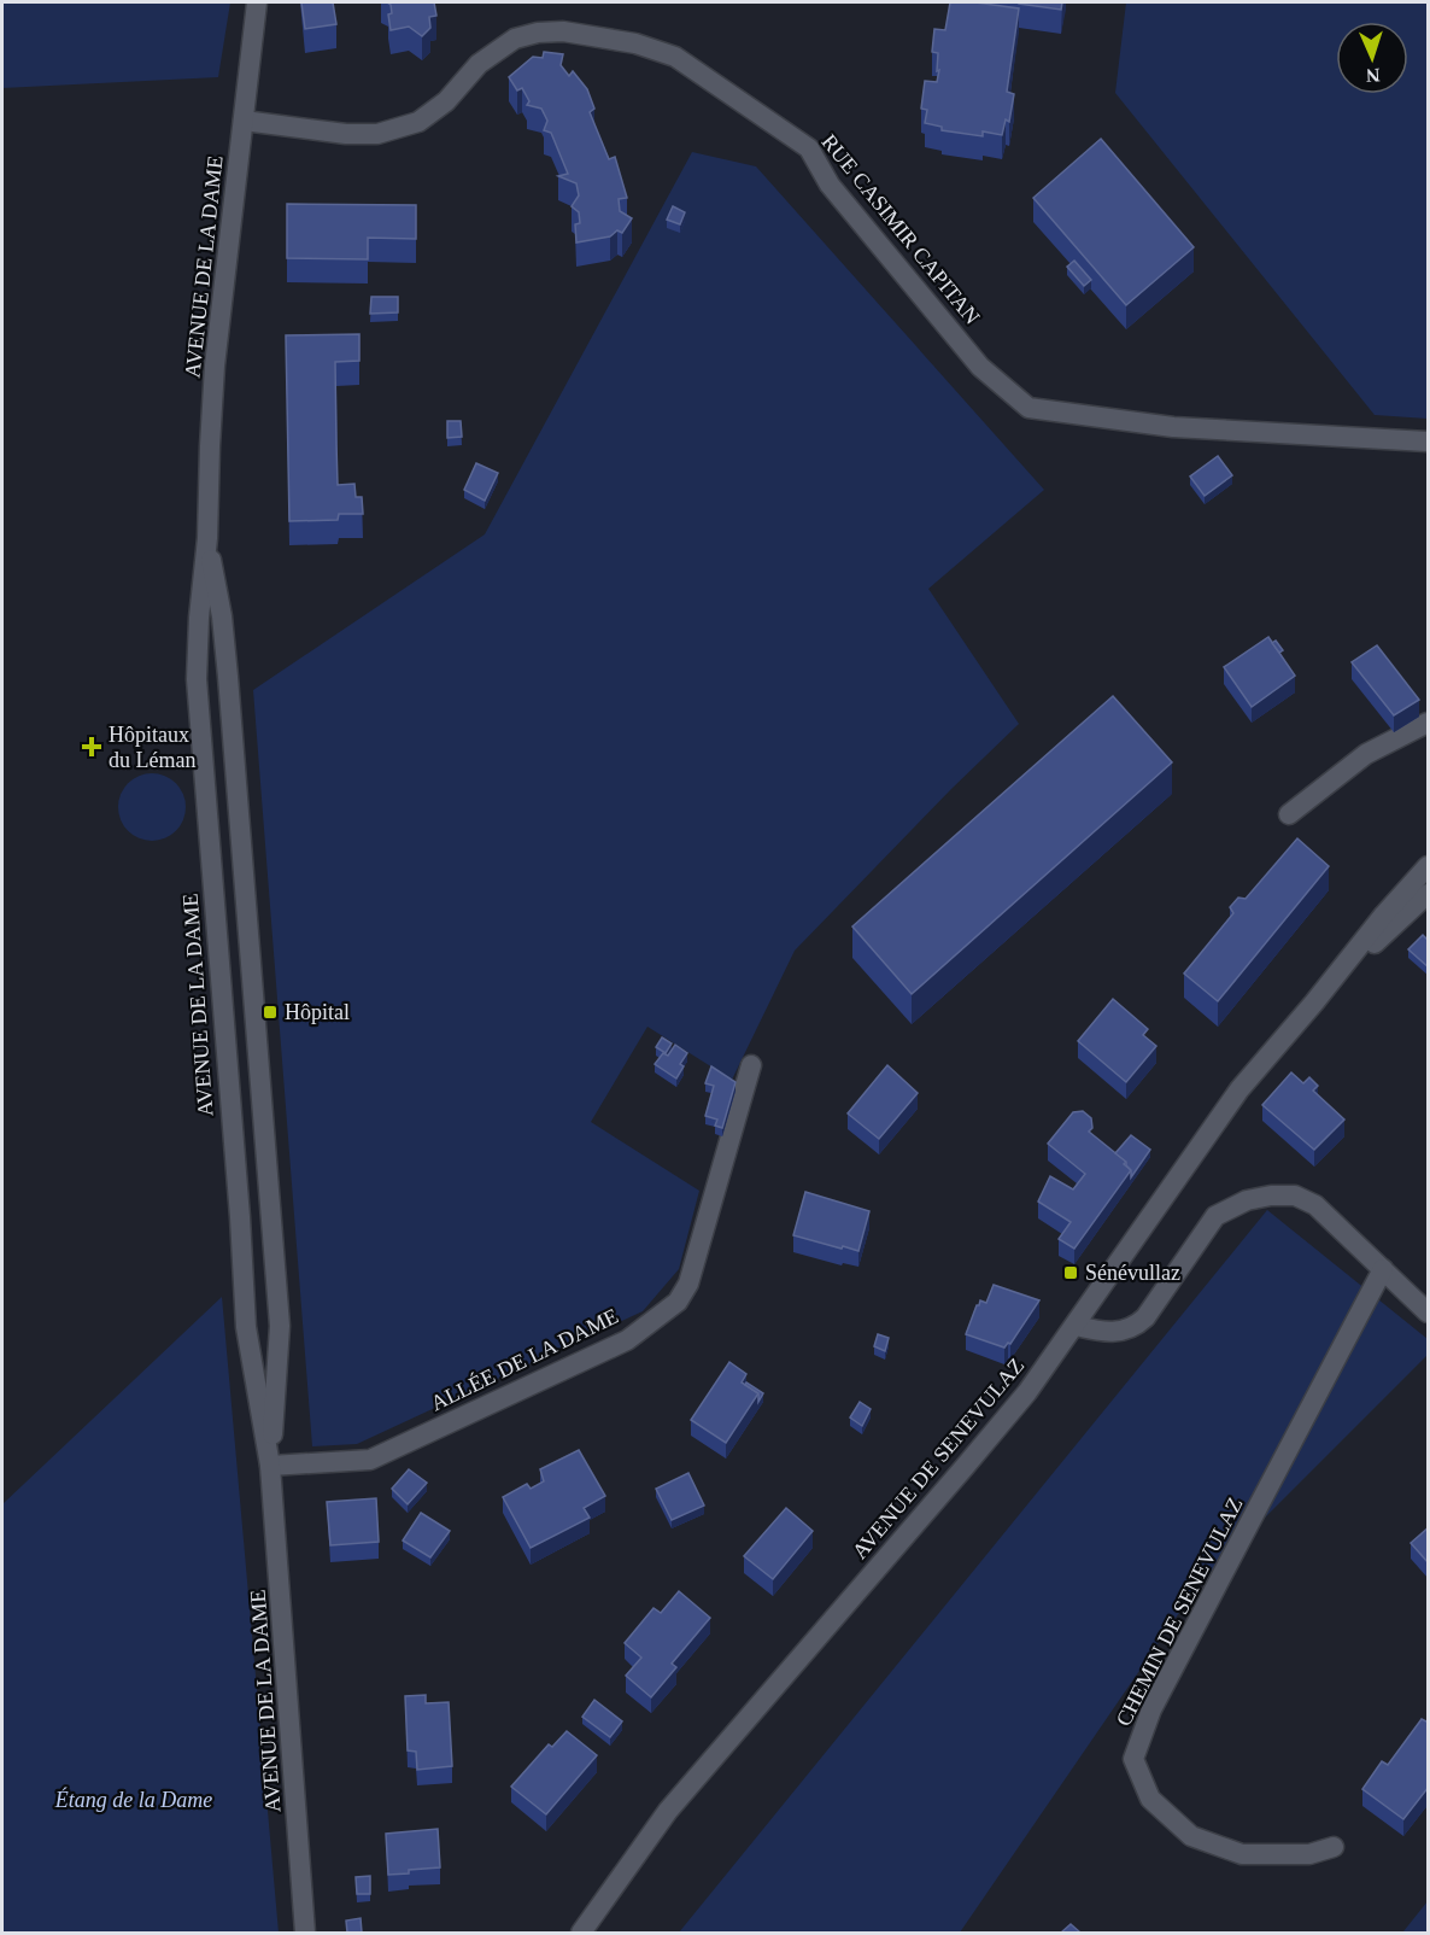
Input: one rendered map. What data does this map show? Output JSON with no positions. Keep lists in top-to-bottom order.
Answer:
{
  "streets": {
    "main road": [
      "RUE CASIMIR CAPITAN",
      "AVENUE DE LA DAME",
      "ALLÉE DE LA DAME",
      "AVENUE DE SENEVULAZ",
      "CHEMIN DE SENEVULAZ"
    ]
  },
  "crossings": [
    ["RUE CASIMIR CAPITAN", "AVENUE DE LA DAME"],
    ["AVENUE DE LA DAME", "ALLÉE DE LA DAME"]
  ],
  "parks": ["Étang de la Dame"],
  "places": {
    "health": ["Hôpitaux du Léman"],
    "transit": ["Hôpital", "Sénévullaz"]
  },
  "north": "bottom"
}
